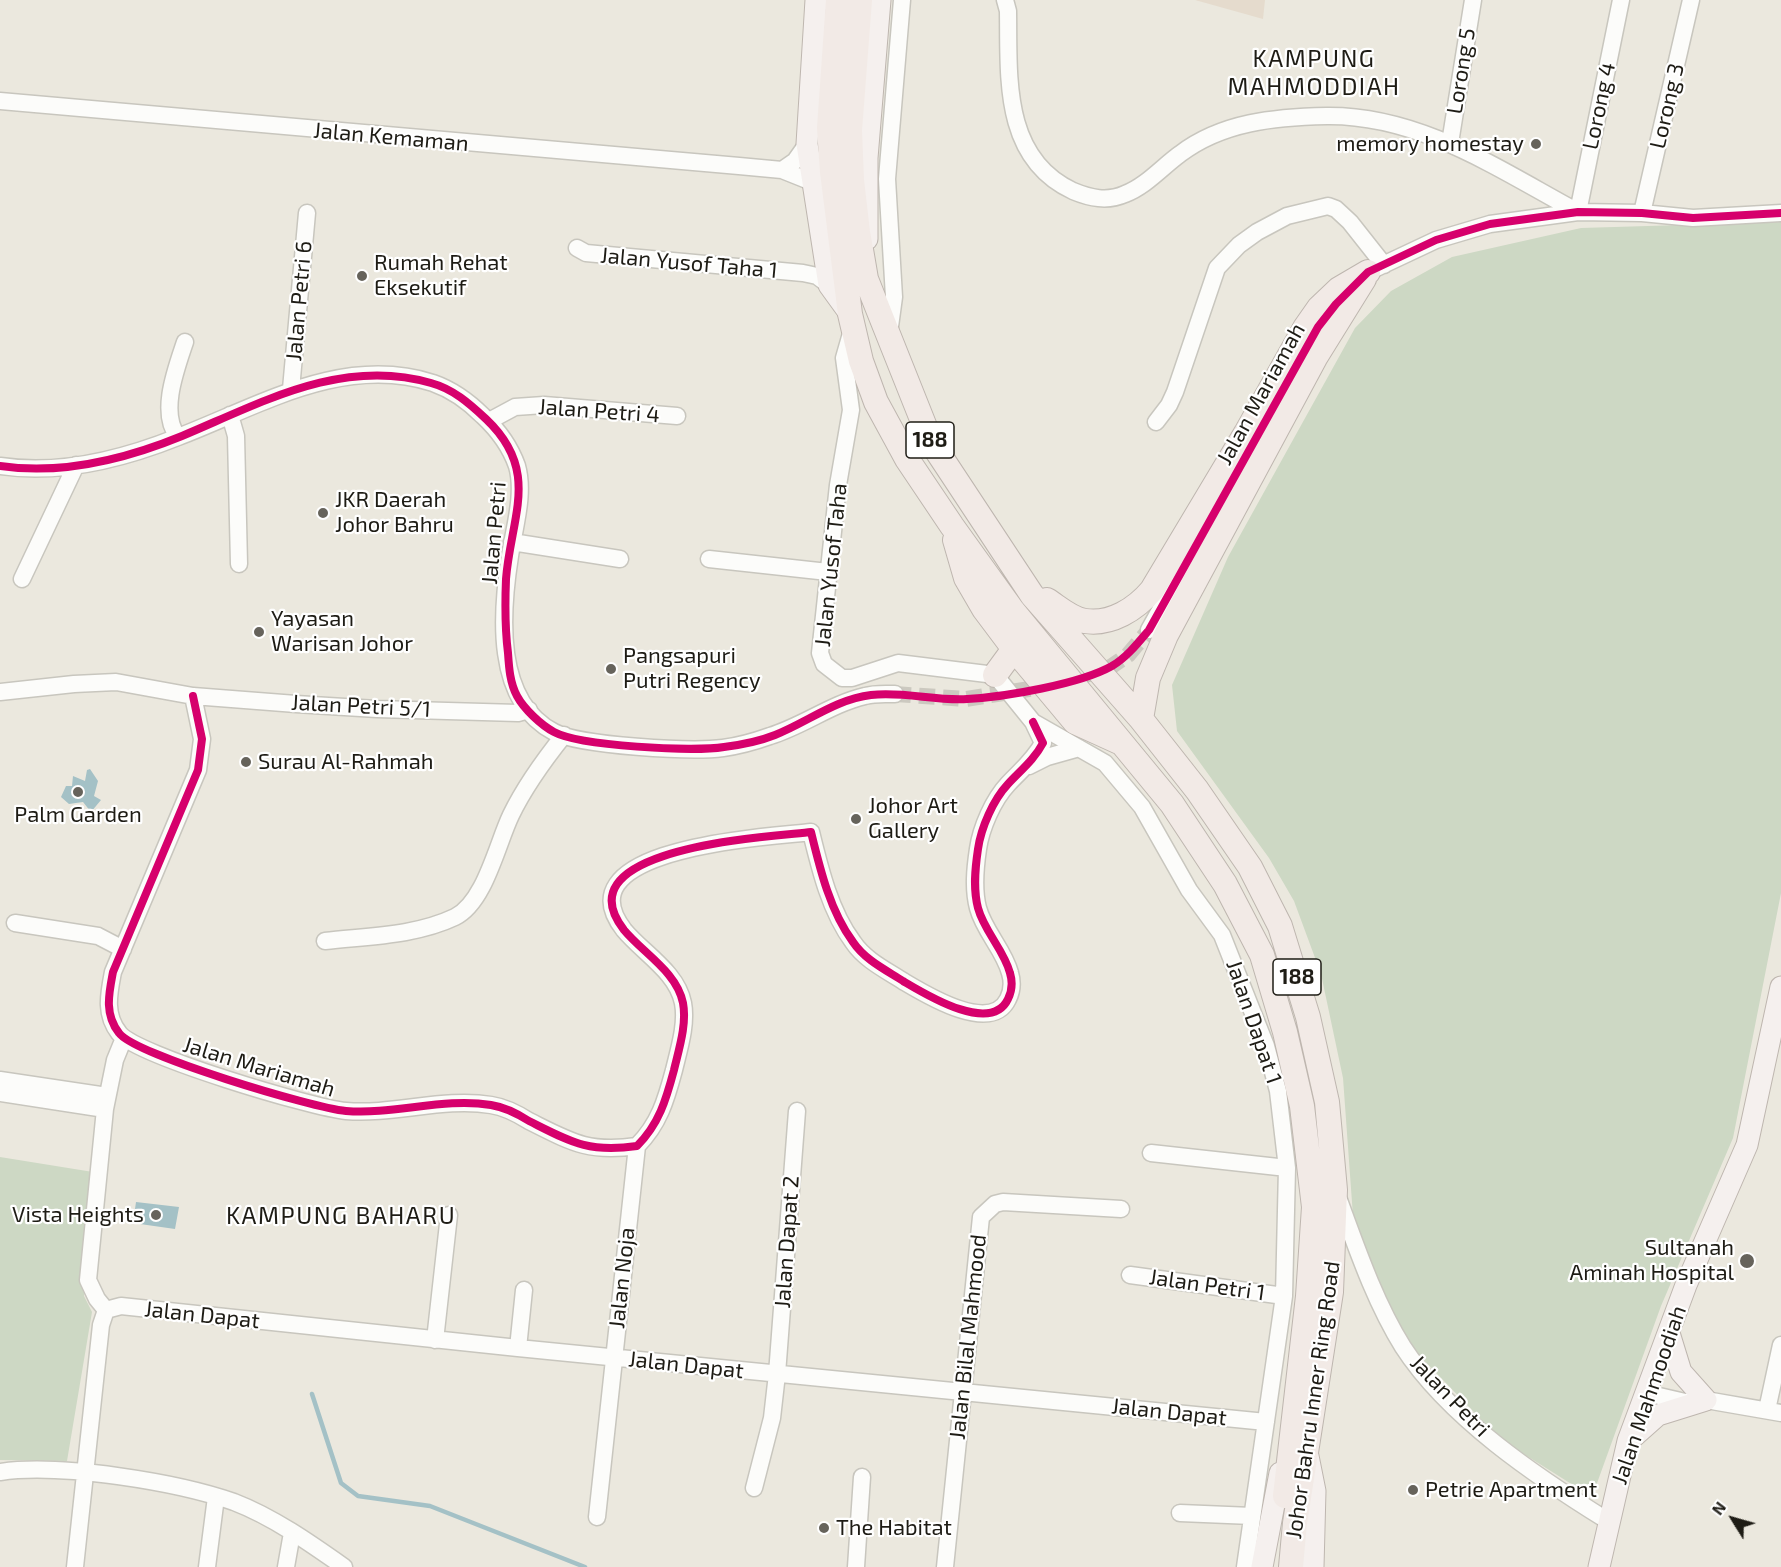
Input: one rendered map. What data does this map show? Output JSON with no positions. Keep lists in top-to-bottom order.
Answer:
{
  "streets": {
    "highway": ["188", "Johor Bahru Inner Ring Road"],
    "main road": ["Jalan Mahmoodiah"],
    "street": [
      "Lorong 5",
      "Lorong 4",
      "Lorong 3",
      "Jalan Kemaman",
      "Jalan Yusof Taha 1",
      "Jalan Petri 6",
      "Jalan Mariamah",
      "Jalan Petri 4",
      "Jalan Petri",
      "Jalan Yusof Taha",
      "Jalan Petri 5/1",
      "Jalan Dapat 1",
      "Jalan Dapat 2",
      "Jalan Noja",
      "Jalan Petri 1",
      "Jalan Dapat",
      "Jalan Bilal Mahmood"
    ]
  },
  "crossings": [
    ["Lorong 4", "Jalan Mariamah"],
    ["Lorong 3", "Jalan Mariamah"],
    ["Jalan Petri 6", "Jalan Petri"],
    ["Jalan Mariamah", "Jalan Noja"],
    ["Jalan Petri 4", "Jalan Petri"],
    ["Jalan Petri", "Jalan Petri 5/1"],
    ["Jalan Petri", "Jalan Mahmoodiah"],
    ["Jalan Petri", "Johor Bahru Inner Ring Road"],
    ["Jalan Yusof Taha", "Jalan Dapat 1"],
    ["Jalan Yusof Taha", "Johor Bahru Inner Ring Road"],
    ["Jalan Dapat 1", "Jalan Petri 1"],
    ["Jalan Dapat 1", "Jalan Dapat"],
    ["Jalan Dapat 2", "Jalan Dapat"],
    ["Jalan Noja", "Jalan Dapat"],
    ["Jalan Dapat", "Jalan Bilal Mahmood"]
  ],
  "districts": ["KAMPUNG MAHMODDIAH", "KAMPUNG BAHARU"],
  "places": [
    "memory homestay",
    "Rumah Rehat Eksekutif",
    "JKR Daerah Johor Bahru",
    "Yayasan Warisan Johor",
    "Pangsapuri Putri Regency",
    "Surau Al-Rahmah",
    "Palm Garden",
    "Johor Art Gallery",
    "Vista Heights",
    "Sultanah Aminah Hospital",
    "Petrie Apartment",
    "The Habitat"
  ],
  "north": "top left"
}
